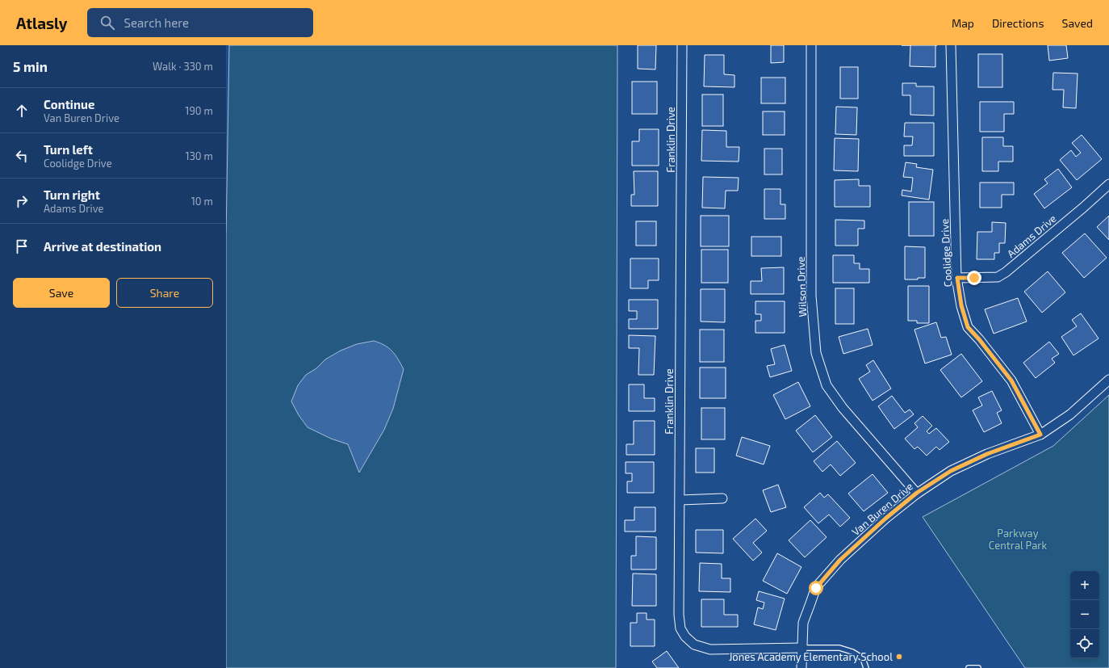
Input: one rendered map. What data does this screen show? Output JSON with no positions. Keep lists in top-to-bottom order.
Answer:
{
  "streets": {
    "street": [
      "Franklin Drive",
      "Adams Drive",
      "Coolidge Drive",
      "Wilson Drive",
      "Van Buren Drive"
    ]
  },
  "crossings": [
    ["Franklin Drive", "Van Buren Drive"],
    ["Adams Drive", "Coolidge Drive"],
    ["Coolidge Drive", "Van Buren Drive"],
    ["Wilson Drive", "Van Buren Drive"]
  ],
  "parks": ["Parkway Central Park"],
  "places": ["Jones Academy Elementary School"],
  "page": {
    "header": "Atlasly",
    "search": "Search here",
    "nav": ["Map", "Directions", "Saved"],
    "heading": ["5 min", "Walk · 330 m"],
    "list": [
      ["Continue", "Van Buren Drive", "190 m"],
      ["Turn left", "Coolidge Drive", "130 m"],
      ["Turn right", "Adams Drive", "10 m"],
      "Arrive at destination"
    ],
    "buttons": ["Save", "Share"],
    "map_buttons": ["+", "−"]
  }
}
